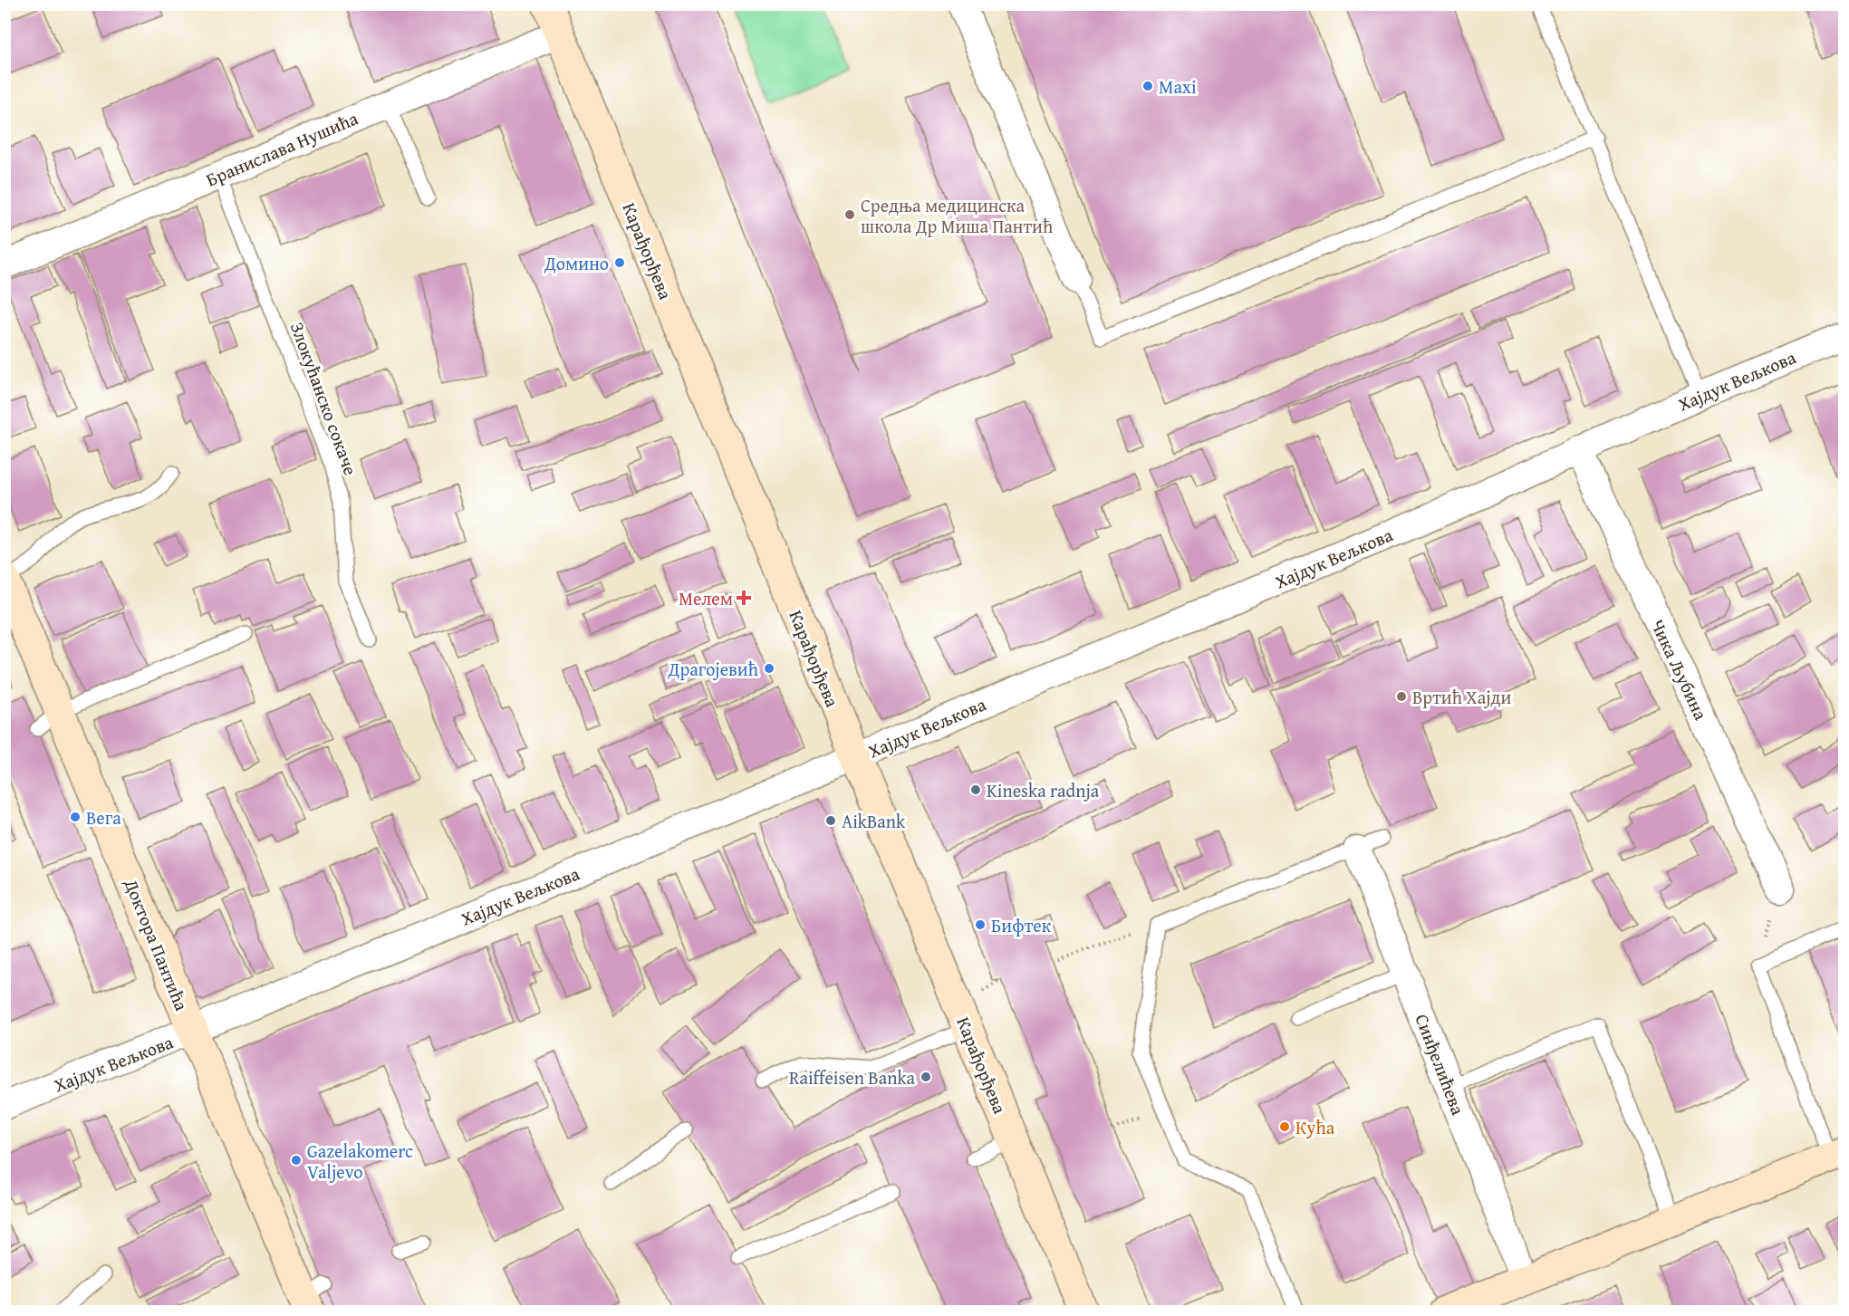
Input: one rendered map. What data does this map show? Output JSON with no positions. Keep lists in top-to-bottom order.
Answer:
{
  "streets": {
    "street": [
      "Бранислава Нушића",
      "Карађорђева",
      "Хајдук Вељкова",
      "Чика Љубина",
      "Доктора Пантића",
      "Синђелићева"
    ],
    "lane": ["Злокућанско сокаче"]
  },
  "crossings": [
    ["Бранислава Нушића", "Карађорђева"],
    ["Бранислава Нушића", "Злокућанско сокаче"],
    ["Карађорђева", "Хајдук Вељкова"],
    ["Хајдук Вељкова", "Чика Љубина"],
    ["Хајдук Вељкова", "Доктора Пантића"]
  ],
  "places": {
    "other": [
      "Maxi",
      "Средња медицинска школа Др Миша Пантић",
      "Домино",
      "Драгојевић",
      "Вртић Хајди",
      "Kineska radnja",
      "Вега",
      "AikBank",
      "Бифтек",
      "Raiffeisen Banka",
      "Кућа",
      "Gazelakomerc Valjevo"
    ],
    "health": ["Мелем"]
  }
}
